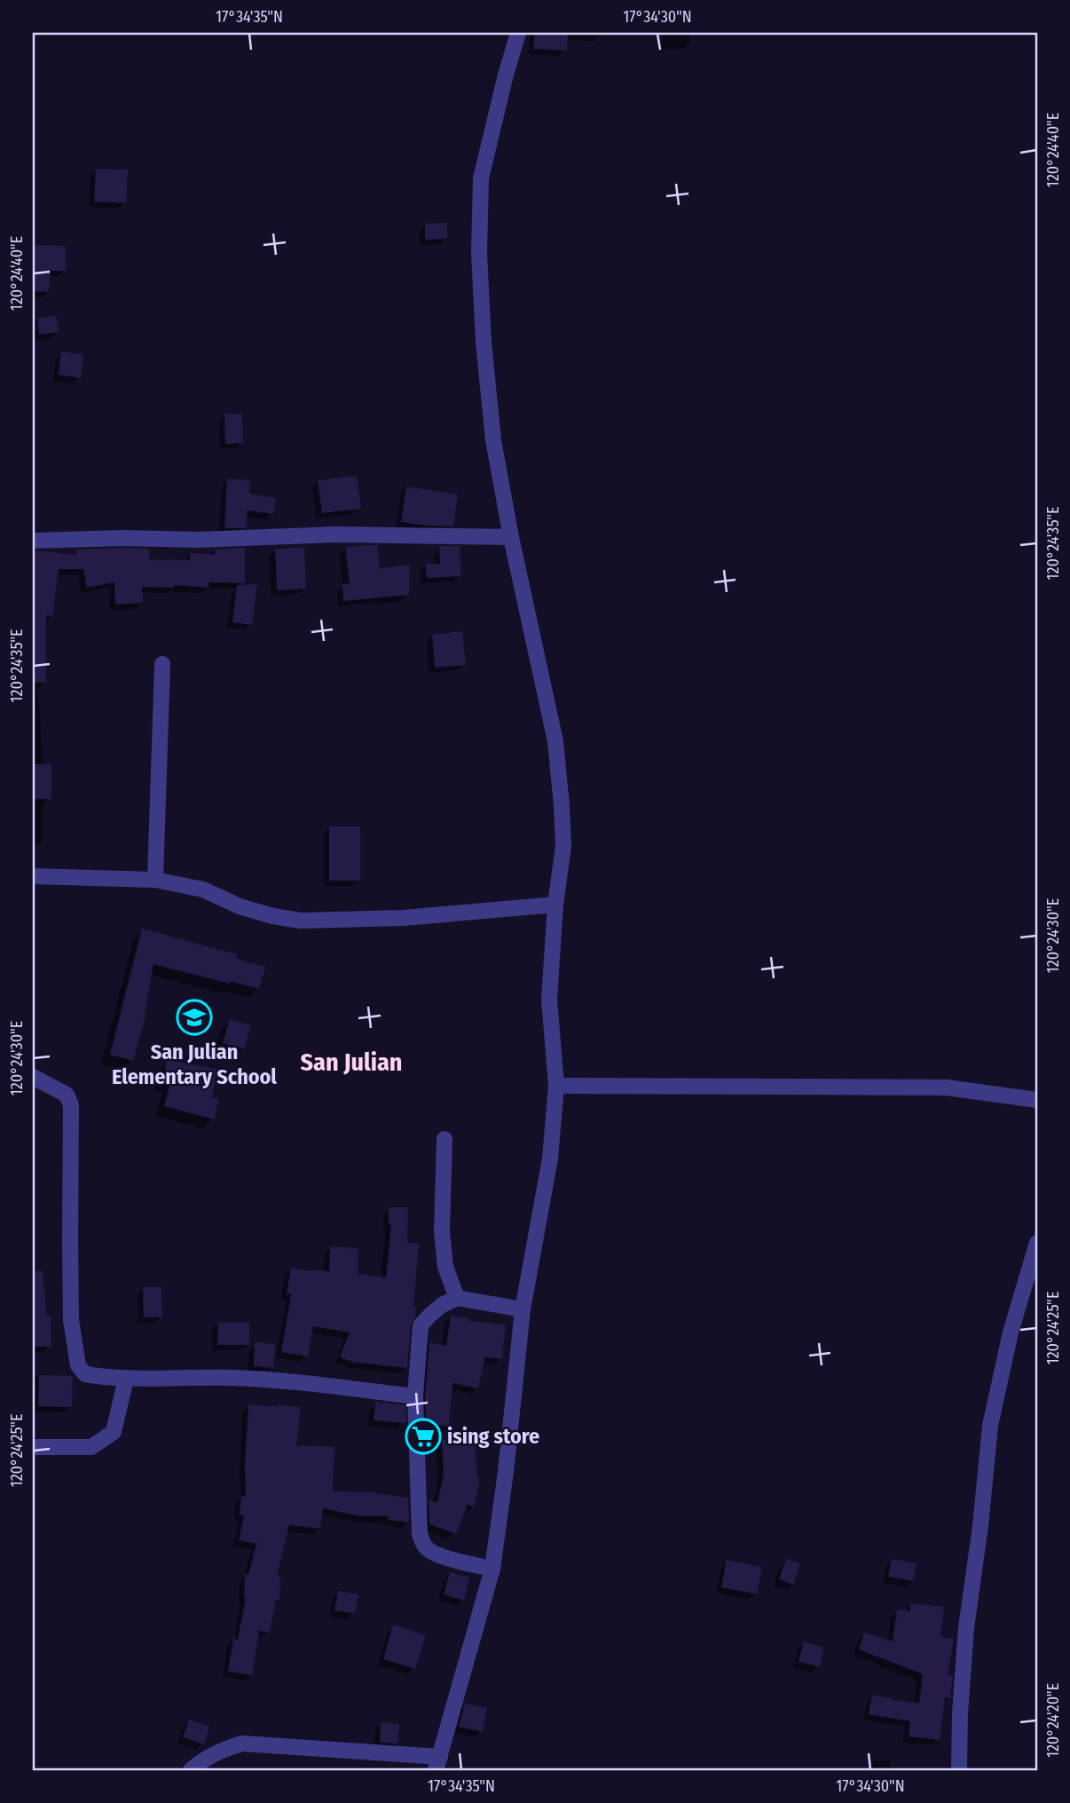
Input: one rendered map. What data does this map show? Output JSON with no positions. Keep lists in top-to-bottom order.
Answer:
{
  "districts": ["San Julian"],
  "places": {
    "school or university": ["San Julian Elementary School"],
    "supermarket": ["ising store"]
  },
  "coordinates": [
    "17°34'35\"N",
    "17°34'30\"N",
    "120°24'40\"E",
    "120°24'35\"E",
    "120°24'30\"E",
    "120°24'25\"E",
    "120°24'20\"E"
  ]
}
